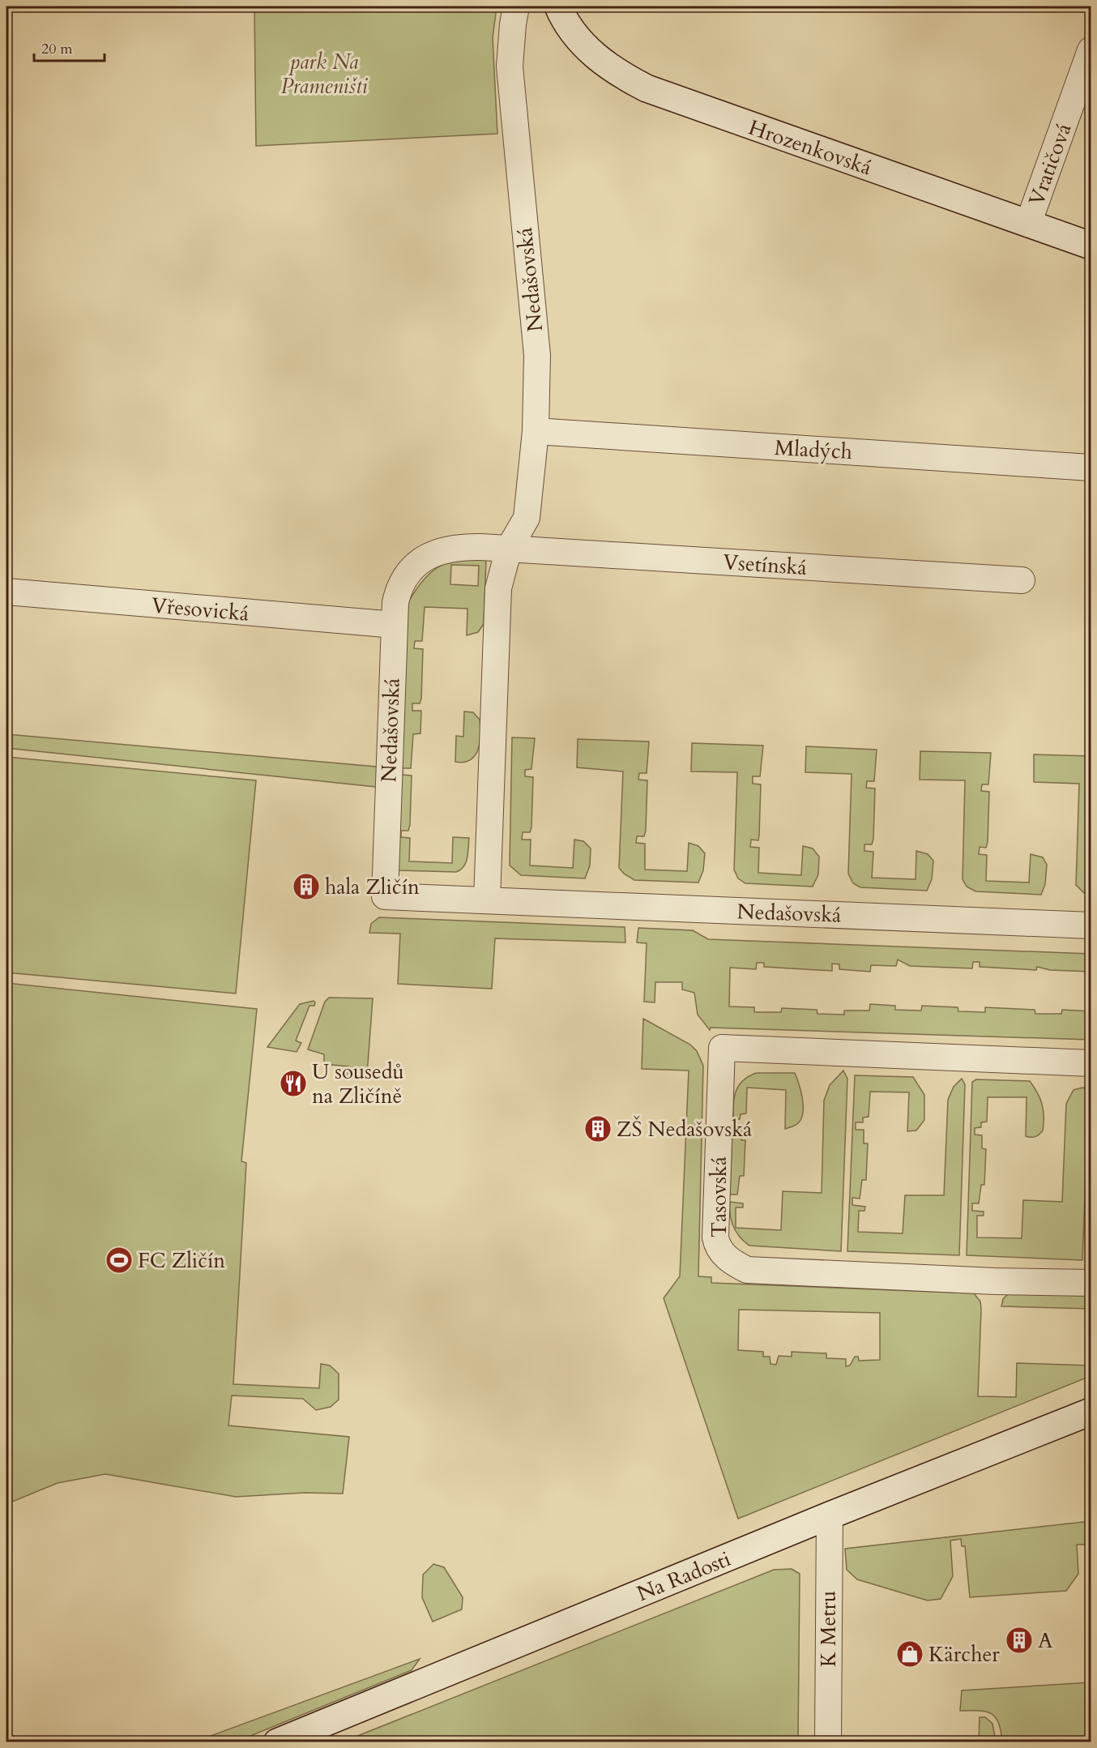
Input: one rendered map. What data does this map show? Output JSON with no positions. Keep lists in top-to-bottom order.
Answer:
{
  "streets": {
    "main road": ["Hrozenkovská", "Na Radosti"],
    "street": [
      "Vratičová",
      "Nedašovská",
      "Mladých",
      "Vsetínská",
      "Vřesovická",
      "Tasovská",
      "K Metru"
    ]
  },
  "crossings": [
    ["Hrozenkovská", "Vratičová"],
    ["Nedašovská", "Mladých"],
    ["Nedašovská", "Vsetínská"],
    ["Nedašovská", "Vřesovická"],
    ["Na Radosti", "K Metru"]
  ],
  "parks": ["park Na Prameništi"],
  "places": {
    "building": ["hala Zličín", "ZŠ Nedašovská", "A"],
    "restaurant": ["U sousedů na Zličíně"],
    "sports": ["FC Zličín"],
    "shop": ["Kärcher"]
  },
  "scale_bar": "20 m"
}
